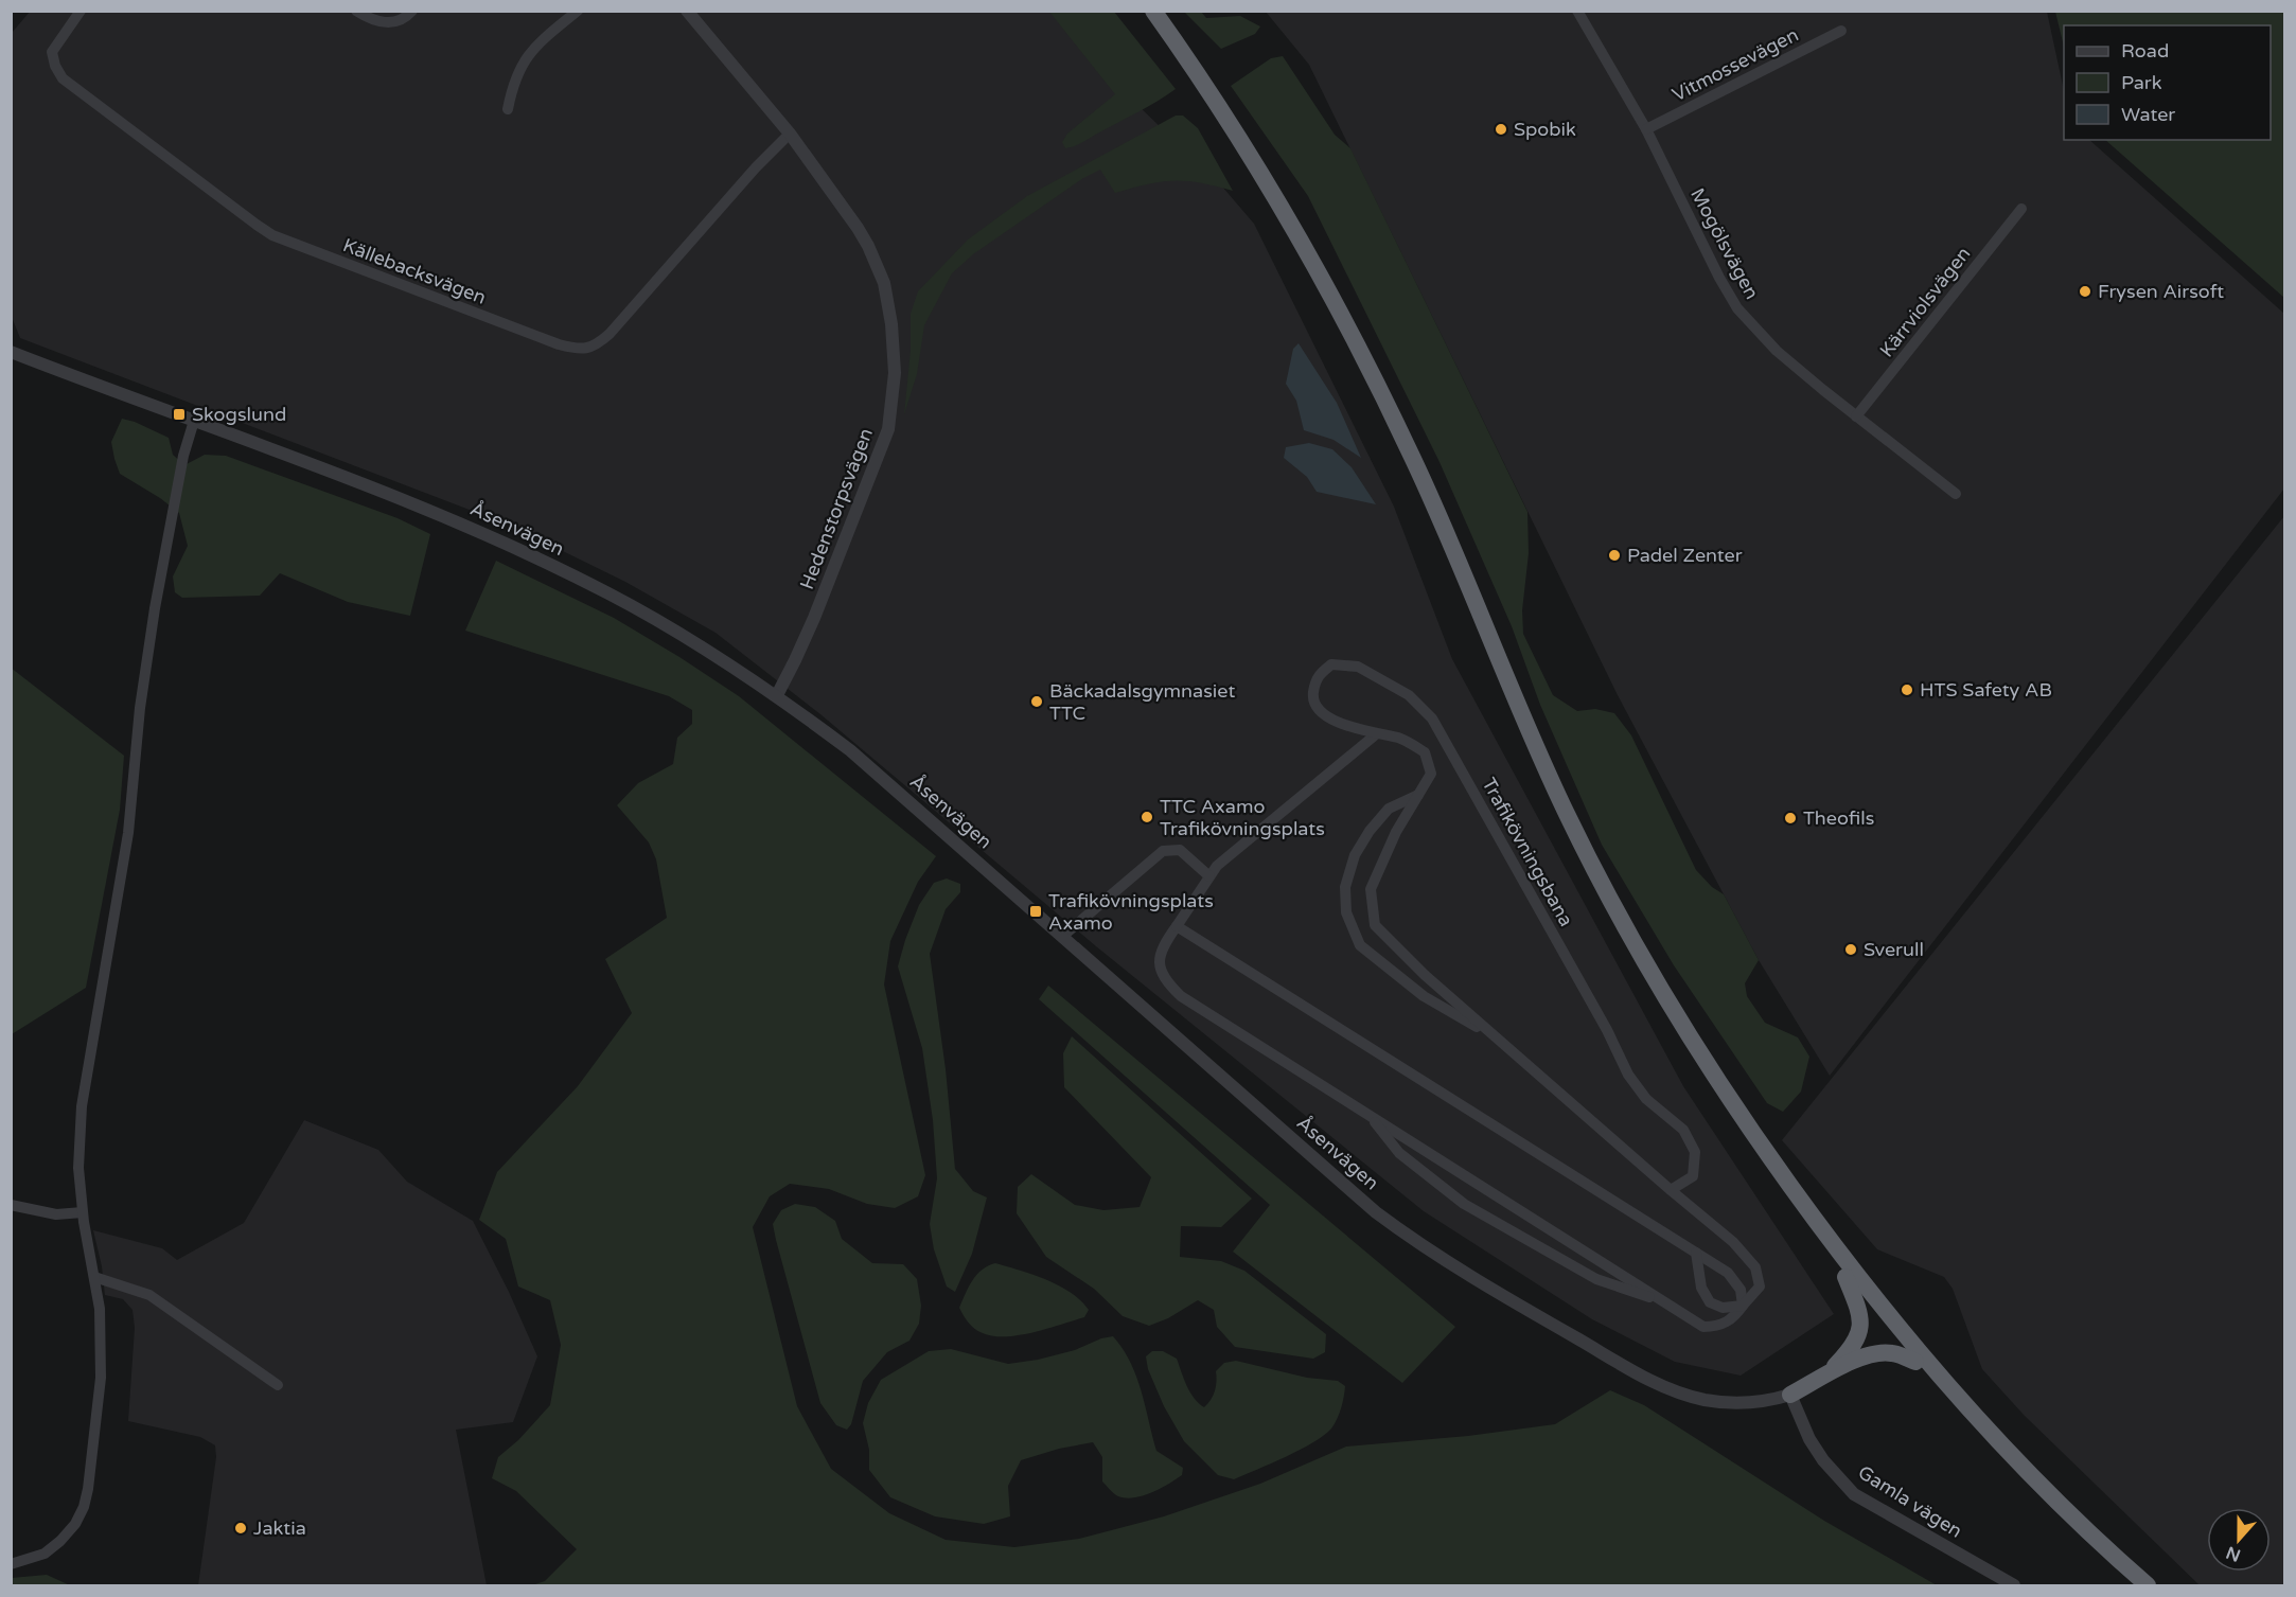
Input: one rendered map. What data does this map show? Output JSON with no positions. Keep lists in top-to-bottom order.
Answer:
{
  "streets": {
    "street": [
      "Vitmossevägen",
      "Mogölsvägen",
      "Källebacksvägen",
      "Kärrviolsvägen",
      "Hedenstorpsvägen",
      "Åsenvägen",
      "Trafikövningsbana",
      "Gamla vägen"
    ]
  },
  "crossings": [
    ["Vitmossevägen", "Mogölsvägen"],
    ["Mogölsvägen", "Kärrviolsvägen"],
    ["Källebacksvägen", "Hedenstorpsvägen"],
    ["Hedenstorpsvägen", "Åsenvägen"],
    ["Åsenvägen", "Gamla vägen"]
  ],
  "places": {
    "other": [
      "Spobik",
      "Frysen Airsoft",
      "Padel Zenter",
      "HTS Safety AB",
      "Bäckadalsgymnasiet TTC",
      "TTC Axamo Trafikövningsplats",
      "Theofils",
      "Sverull",
      "Jaktia"
    ],
    "transit": ["Skogslund", "Trafikövningsplats Axamo"]
  },
  "legend": ["Road", "Park", "Water"],
  "north": "bottom"
}
